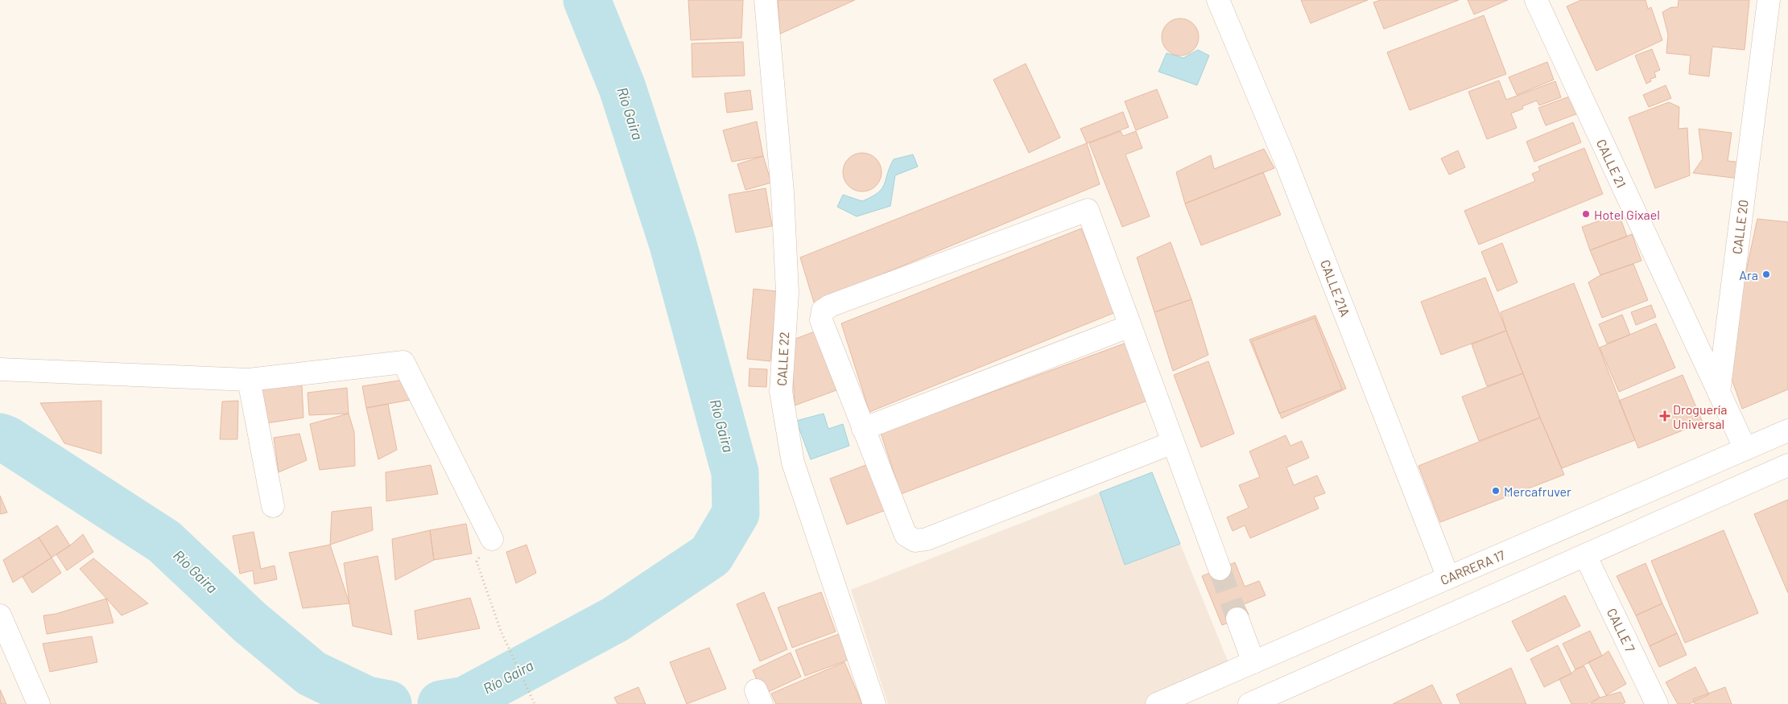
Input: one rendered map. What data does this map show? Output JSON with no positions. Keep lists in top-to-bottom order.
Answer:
{
  "streets": {
    "street": [
      "CALLE 21",
      "CALLE 20",
      "CALLE 21A",
      "CALLE 22",
      "CARRERA 17",
      "CALLE 7"
    ]
  },
  "crossings": [
    ["CALLE 21", "CALLE 20"],
    ["CALLE 21A", "CARRERA 17"]
  ],
  "water": ["Río Gaira"],
  "places": {
    "other": ["Hotel Gixael", "Ara", "Mercafruver"],
    "health": ["Droguería Universal"]
  }
}
